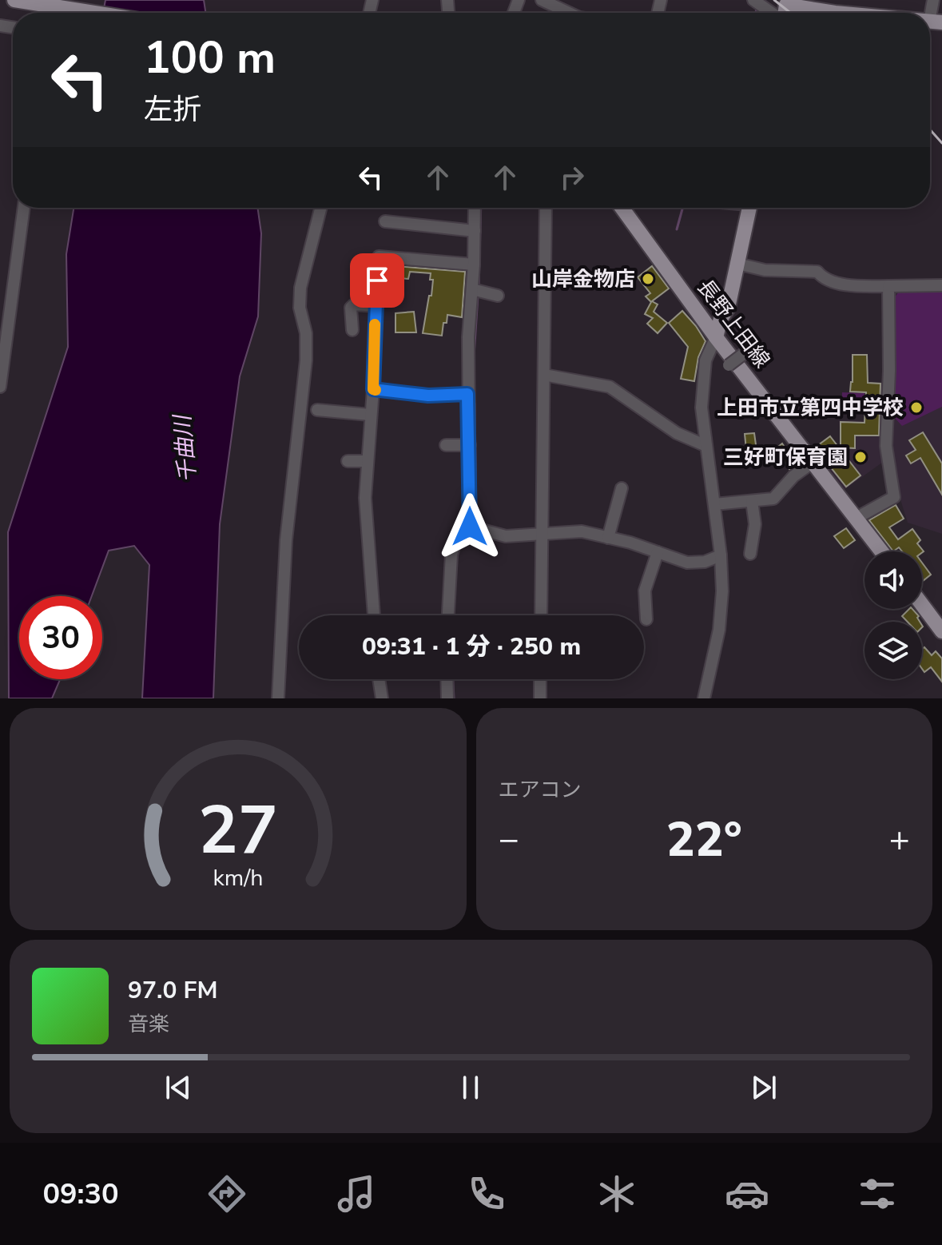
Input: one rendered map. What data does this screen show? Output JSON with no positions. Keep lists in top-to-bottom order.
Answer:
{
  "streets": {
    "main road": ["長野上田線"]
  },
  "water": ["千曲川"],
  "places": ["山岸金物店", "上田市立第四中学校", "三好町保育園"],
  "page": {
    "turn": ["100 m", "左折"],
    "limit": "30",
    "trip": "09:31 · 1 分 · 250 m",
    "tile": "エアコン",
    "heat": ["−", "22°", "+"],
    "song": ["97.0 FM", "音楽"],
    "tabs": "09:30",
    "gauge": ["27", "km/h"]
  }
}
